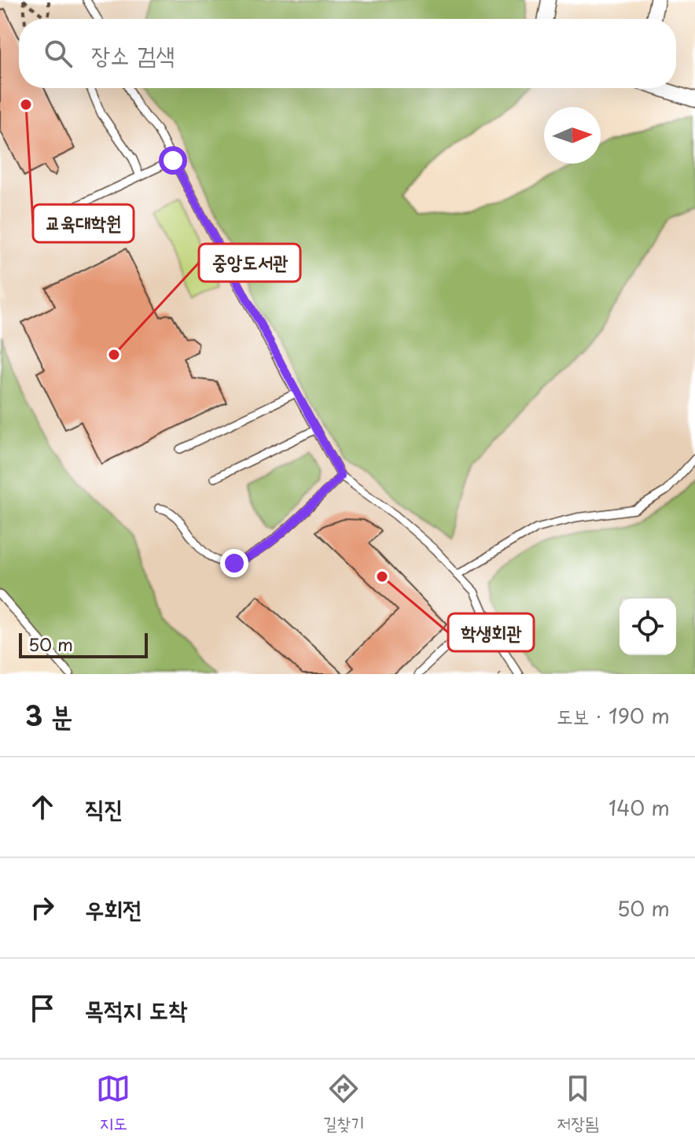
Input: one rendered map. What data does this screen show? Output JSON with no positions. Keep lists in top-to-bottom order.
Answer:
{
  "places": ["교육대학원", "중앙도서관", "학생회관"],
  "scale_bar": "50 m",
  "north": "right",
  "page": {
    "search": "장소 검색",
    "scale": "50 m",
    "heading": ["3 분", "도보 · 190 m"],
    "list": [
      ["직진", "140 m"],
      ["우회전", "50 m"],
      "목적지 도착"
    ],
    "nav": ["지도", "길찾기", "저장됨"]
  }
}
